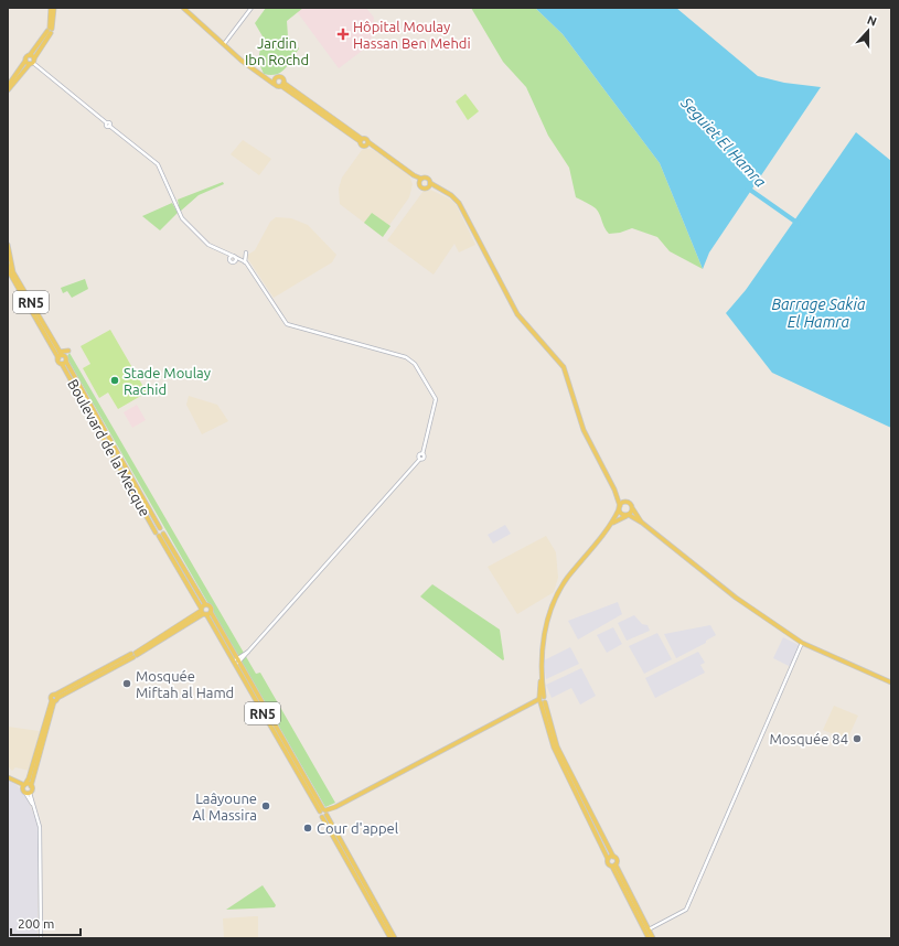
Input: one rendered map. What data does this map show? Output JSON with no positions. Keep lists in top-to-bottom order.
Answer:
{
  "streets": {
    "main road": ["RN5", "Boulevard de la Mecque"]
  },
  "crossings": [
    ["RN5", "Boulevard de la Mecque"]
  ],
  "water": ["Seguiet El Hamra", "Barrage Sakia El Hamra"],
  "parks": ["Jardin Ibn Rochd"],
  "places": {
    "health": ["Hôpital Moulay Hassan Ben Mehdi"],
    "other": [
      "Stade Moulay Rachid",
      "Mosquée Miftah al Hamd",
      "Mosquée 84",
      "Laâyoune Al Massira",
      "Cour d'appel"
    ]
  },
  "scale_bar": "200 m",
  "north": "top"
}
